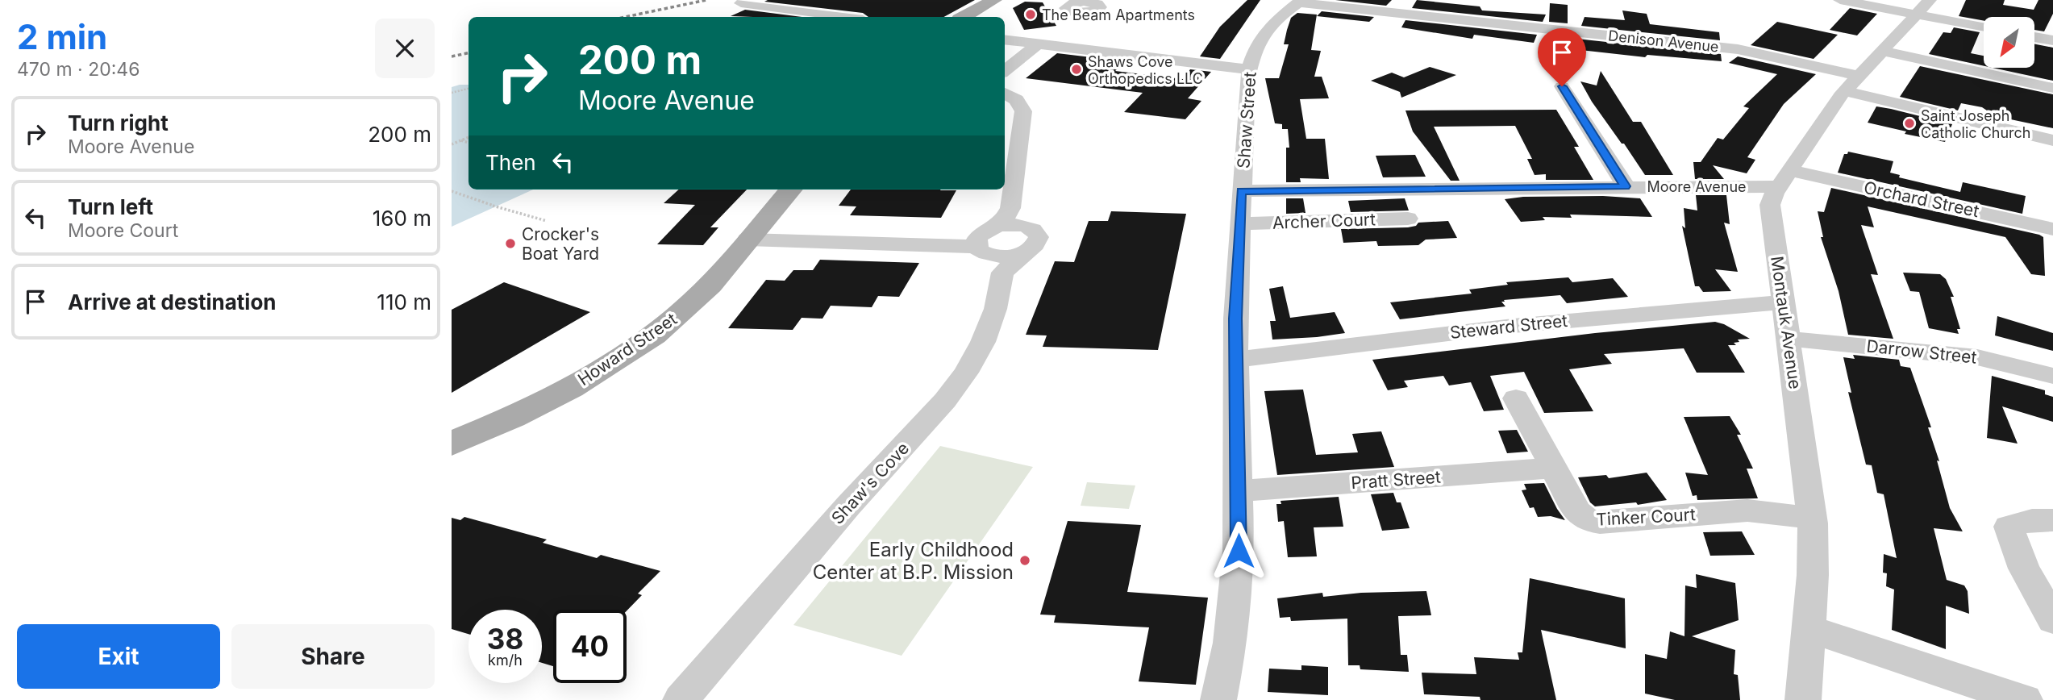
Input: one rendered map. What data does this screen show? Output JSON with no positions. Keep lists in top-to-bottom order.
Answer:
{
  "streets": {
    "main road": ["Howard Street"],
    "street": [
      "Denison Avenue",
      "Shaw Street",
      "Moore Avenue",
      "Orchard Street",
      "Archer Court",
      "Montauk Avenue",
      "Steward Street",
      "Darrow Street",
      "Pratt Street",
      "Shaw's Cove",
      "Tinker Court"
    ]
  },
  "crossings": [
    ["Denison Avenue", "Shaw Street"],
    ["Denison Avenue", "Montauk Avenue"],
    ["Shaw Street", "Moore Avenue"],
    ["Shaw Street", "Archer Court"],
    ["Shaw Street", "Steward Street"],
    ["Shaw Street", "Pratt Street"],
    ["Moore Avenue", "Orchard Street"],
    ["Moore Avenue", "Montauk Avenue"],
    ["Orchard Street", "Montauk Avenue"],
    ["Montauk Avenue", "Steward Street"],
    ["Montauk Avenue", "Darrow Street"],
    ["Montauk Avenue", "Tinker Court"],
    ["Pratt Street", "Tinker Court"]
  ],
  "places": [
    "The Beam Apartments",
    "Shaws Cove Orthopedics LLC",
    "Saint Joseph Catholic Church",
    "Crocker's Boat Yard",
    "Early Childhood Center at B.P. Mission"
  ],
  "north": "bottom left",
  "page": {
    "heading": ["2 min", "470 m · 20:46"],
    "turn": ["200 m", "Moore Avenue"],
    "list": [
      {
        "name": "Turn right",
        "note": "Moore Avenue",
        "value": "200 m"
      },
      {
        "name": "Turn left",
        "note": "Moore Court",
        "value": "160 m"
      },
      {
        "name": "Arrive at destination",
        "value": "110 m"
      }
    ],
    "then": "Then",
    "speed": "38 km/h",
    "limit": "40",
    "buttons": ["Exit", "Share"]
  }
}
